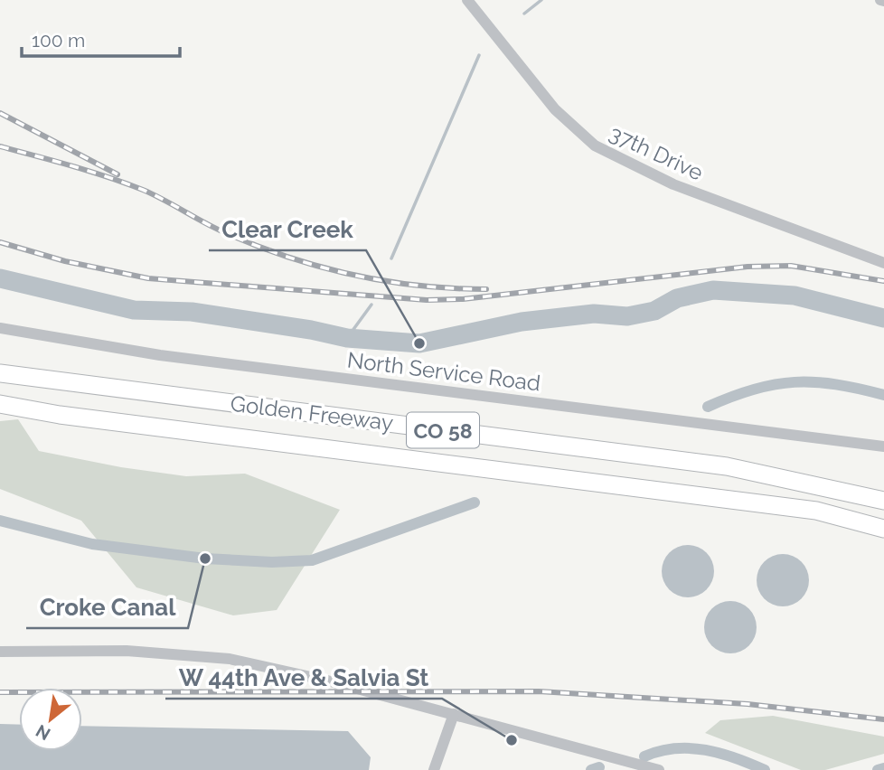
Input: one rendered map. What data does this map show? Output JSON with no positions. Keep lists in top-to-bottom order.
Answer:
{
  "streets": {
    "highway": ["Golden Freeway", "CO 58"],
    "street": ["37th Drive", "North Service Road"]
  },
  "places": ["Clear Creek", "Croke Canal", "W 44th Ave & Salvia St"],
  "scale_bar": "100 m",
  "north": "bottom left"
}
